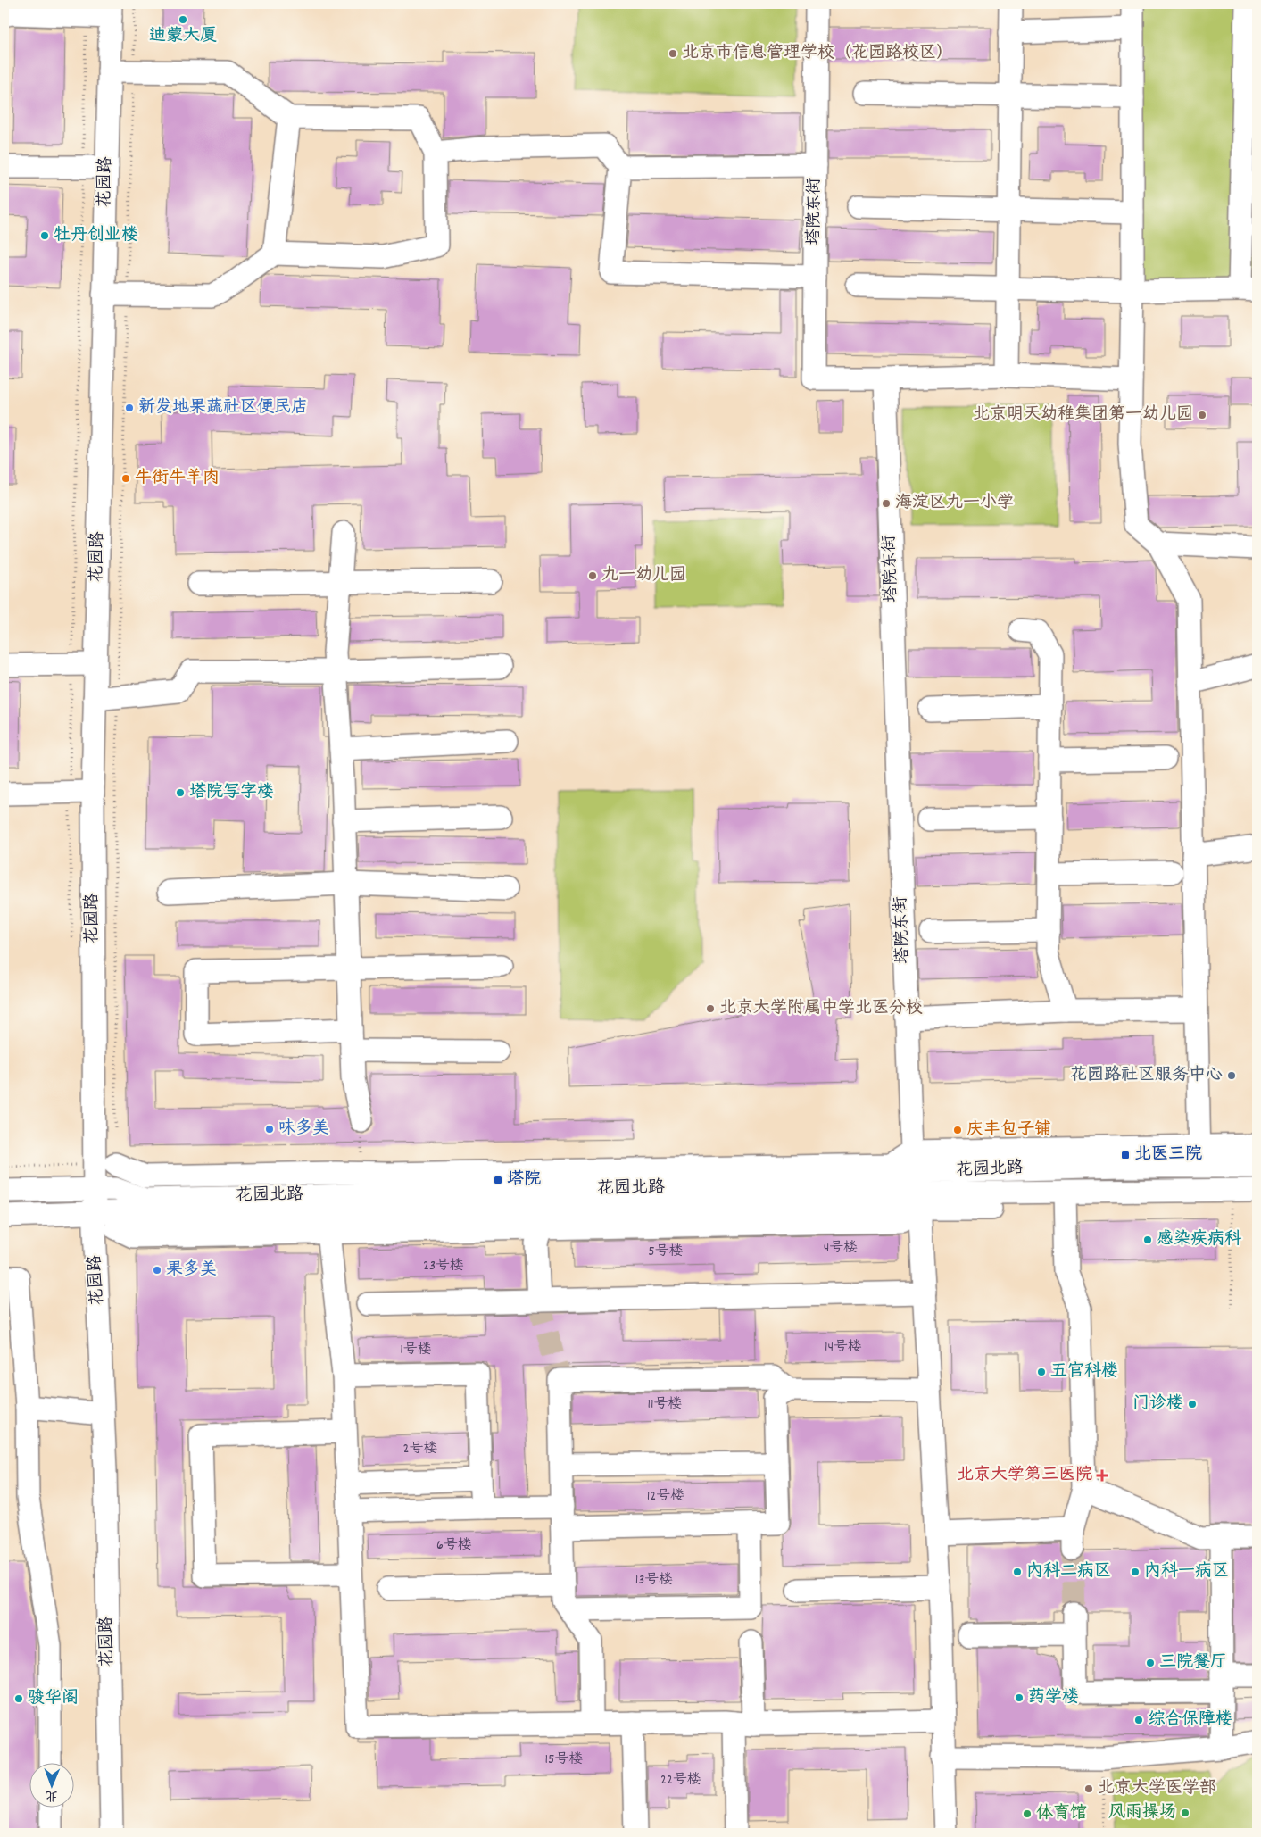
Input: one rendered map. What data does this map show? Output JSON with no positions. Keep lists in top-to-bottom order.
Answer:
{
  "streets": {
    "street": ["花园路", "塔院东街", "花园北路"]
  },
  "crossings": [
    ["花园路", "花园北路"],
    ["塔院东街", "花园北路"]
  ],
  "places": {
    "other": [
      "迪蒙大厦",
      "北京市信息管理学校（花园路校区）",
      "牡丹创业楼",
      "新发地果蔬社区便民店",
      "北京明天幼稚集团第一幼儿园",
      "牛街牛羊肉",
      "海淀区九一小学",
      "九一幼儿园",
      "塔院写字楼",
      "北京大学附属中学北医分校",
      "花园路社区服务中心",
      "味多美",
      "庆丰包子铺",
      "感染疾病科",
      "果多美",
      "五官科楼",
      "门诊楼",
      "内科二病区",
      "内科一病区",
      "三院餐厅",
      "药学楼",
      "骏华阁",
      "综合保障楼",
      "北京大学医学部",
      "风雨操场",
      "体育馆"
    ],
    "transit": ["北医三院", "塔院"],
    "health": ["北京大学第三医院"]
  },
  "house_numbers": [
    "4号楼",
    "5号楼",
    "23号楼",
    "14号楼",
    "1号楼",
    "11号楼",
    "2号楼",
    "12号楼",
    "6号楼",
    "13号楼",
    "15号楼",
    "22号楼"
  ],
  "north": "bottom"
}
